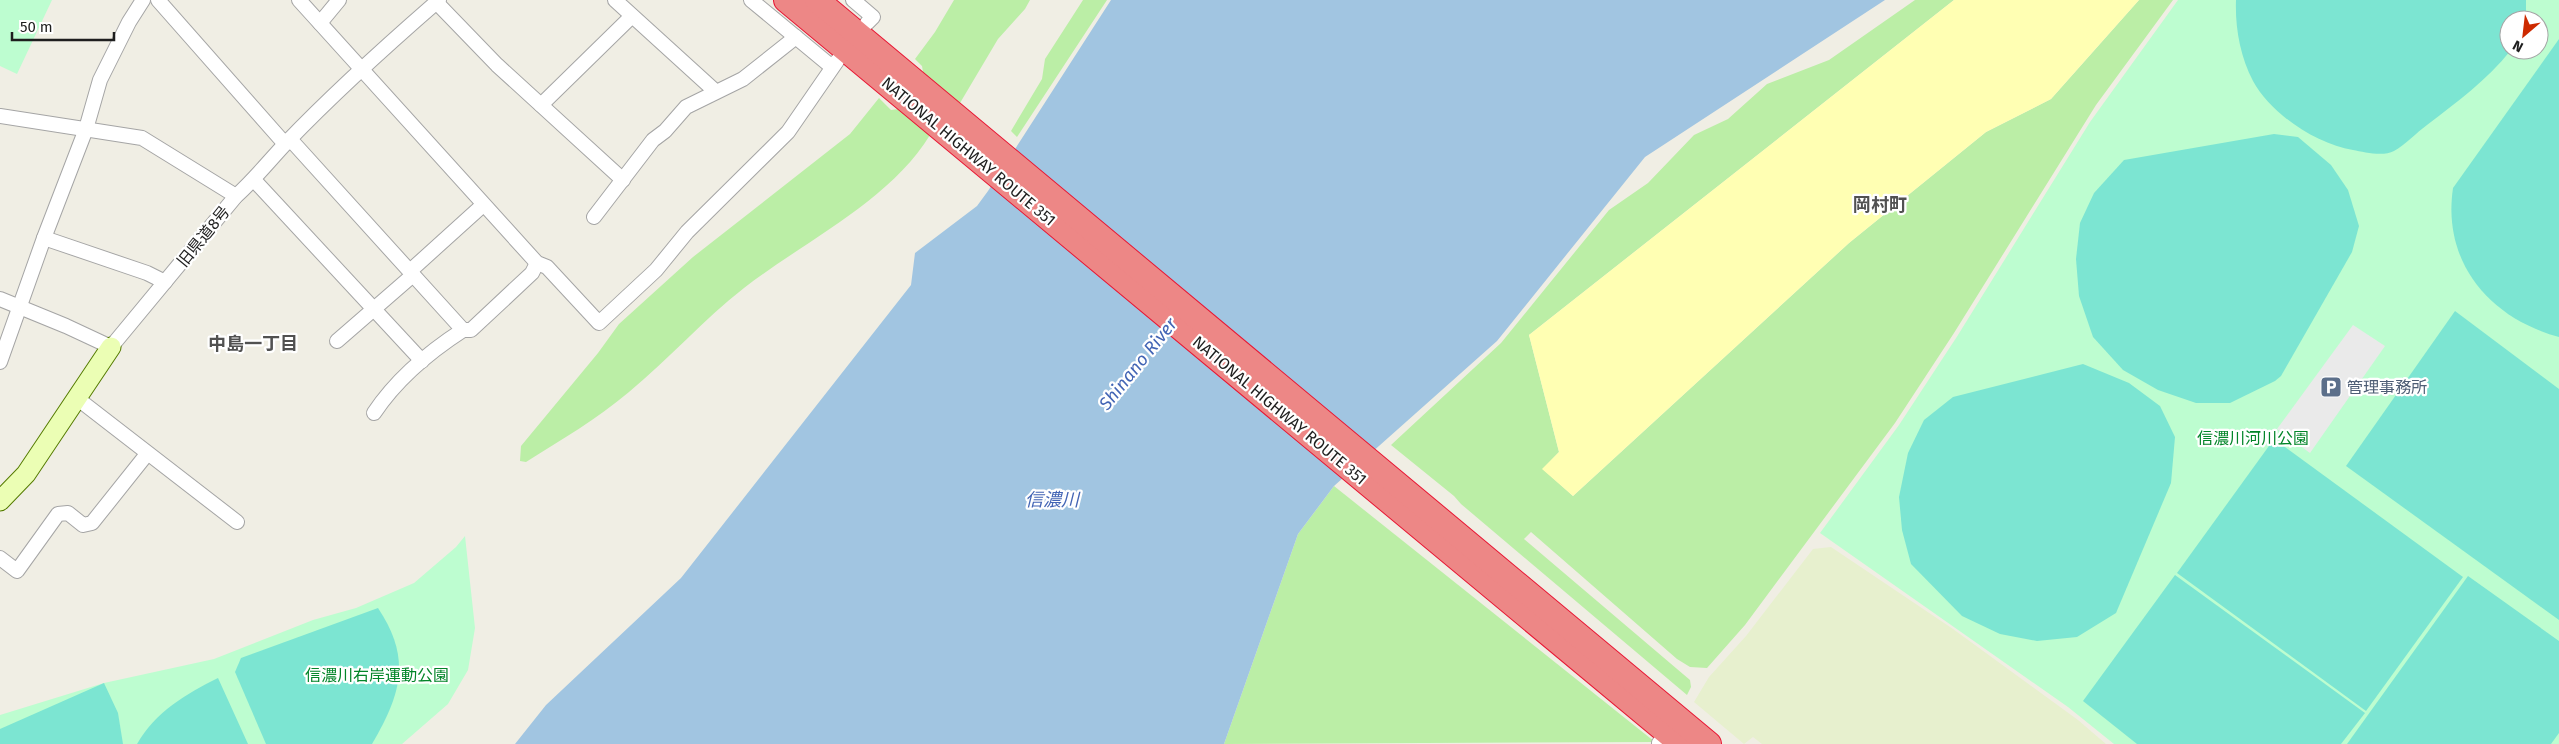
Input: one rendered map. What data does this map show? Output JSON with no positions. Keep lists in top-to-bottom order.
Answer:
{
  "streets": {
    "highway": ["NATIONAL HIGHWAY ROUTE 351"],
    "street": ["旧県道8号"]
  },
  "districts": ["岡村町", "中島一丁目"],
  "water": ["Shinano River", "信濃川"],
  "parks": ["信濃川河川公園", "信濃川右岸運動公園"],
  "places": {
    "parking": ["管理事務所"]
  },
  "scale_bar": "50 m",
  "north": "bottom left"
}
